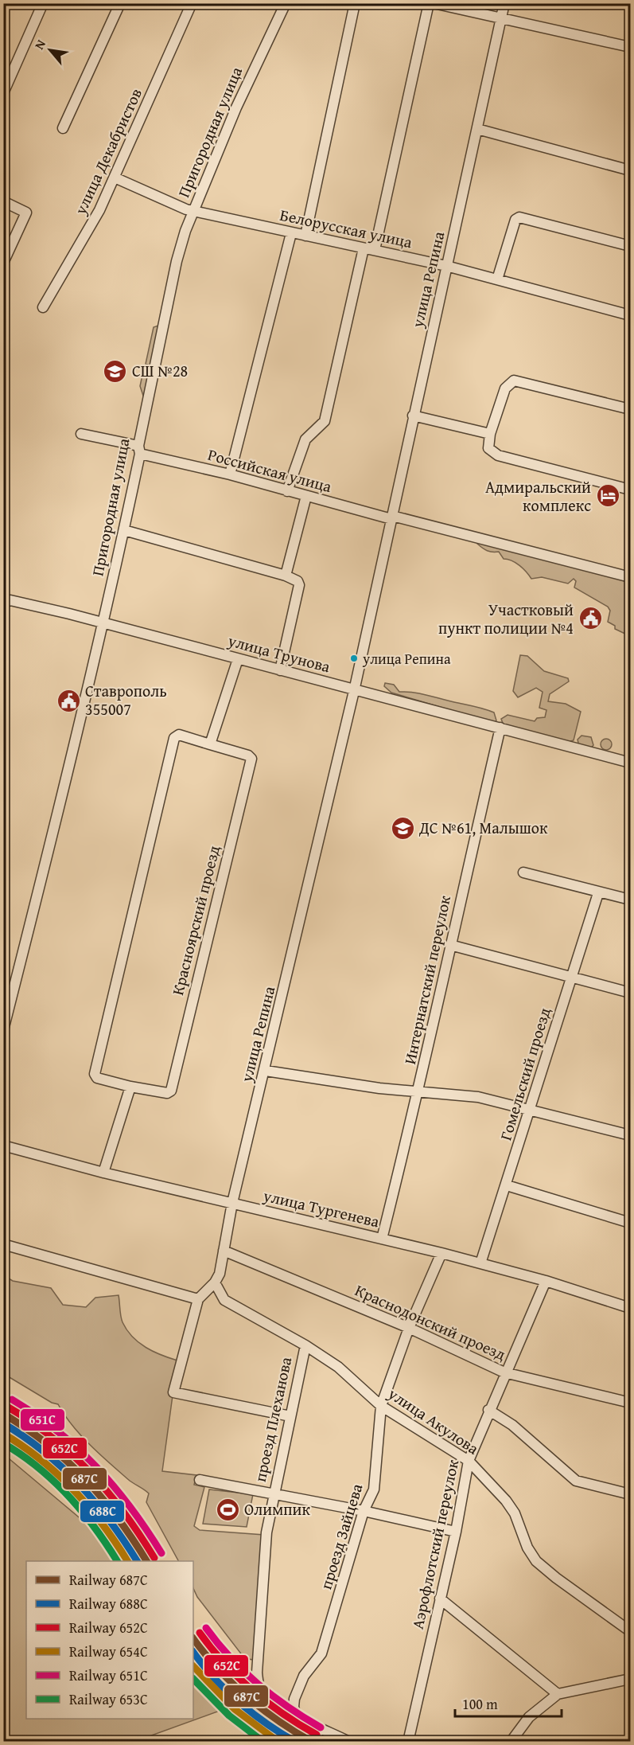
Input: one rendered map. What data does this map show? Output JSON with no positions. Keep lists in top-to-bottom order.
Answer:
{
  "streets": {
    "street": [
      "Пригородная улица",
      "улица Декабристов",
      "Белорусская улица",
      "улица Репина",
      "Российская улица",
      "улица Трунова",
      "Красноярский проезд",
      "Интернатский переулок",
      "Гомельский проезд",
      "улица Тургенева",
      "Краснодонский проезд",
      "проезд Плеханова",
      "улица Акулова",
      "проезд Зайцева",
      "Аэрофлотский переулок"
    ]
  },
  "crossings": [
    ["Пригородная улица", "Белорусская улица"],
    ["Пригородная улица", "Российская улица"],
    ["Пригородная улица", "улица Трунова"],
    ["улица Декабристов", "Белорусская улица"],
    ["Белорусская улица", "улица Репина"],
    ["улица Репина", "Российская улица"],
    ["улица Репина", "улица Трунова"],
    ["улица Репина", "улица Тургенева"],
    ["улица Репина", "Краснодонский проезд"],
    ["улица Репина", "улица Акулова"],
    ["улица Трунова", "Интернатский переулок"],
    ["Интернатский переулок", "улица Тургенева"],
    ["Гомельский проезд", "улица Тургенева"],
    ["улица Тургенева", "проезд Зайцева"],
    ["улица Тургенева", "Аэрофлотский переулок"],
    ["Краснодонский проезд", "проезд Зайцева"],
    ["Краснодонский проезд", "Аэрофлотский переулок"],
    ["проезд Плеханова", "улица Акулова"],
    ["проезд Плеханова", "проезд Зайцева"],
    ["улица Акулова", "проезд Зайцева"],
    ["улица Акулова", "Аэрофлотский переулок"]
  ],
  "places": {
    "school or university": ["СШ №28", "ДС №61, Малышок"],
    "hotel": ["Адмиральский комплекс"],
    "public building": ["Участковый пункт полиции №4", "Ставрополь 355007"],
    "other": ["улица Репина"],
    "sports": ["Олимпик"]
  },
  "lines": [
    "rail line 651С",
    "rail line 652С",
    "rail line 687С",
    "rail line 688С",
    "rail line 654С",
    "rail line 653С"
  ],
  "legend": [
    "Railway 687С",
    "Railway 688С",
    "Railway 652С",
    "Railway 654С",
    "Railway 651С",
    "Railway 653С"
  ],
  "scale_bar": "100 m",
  "north": "top left"
}
